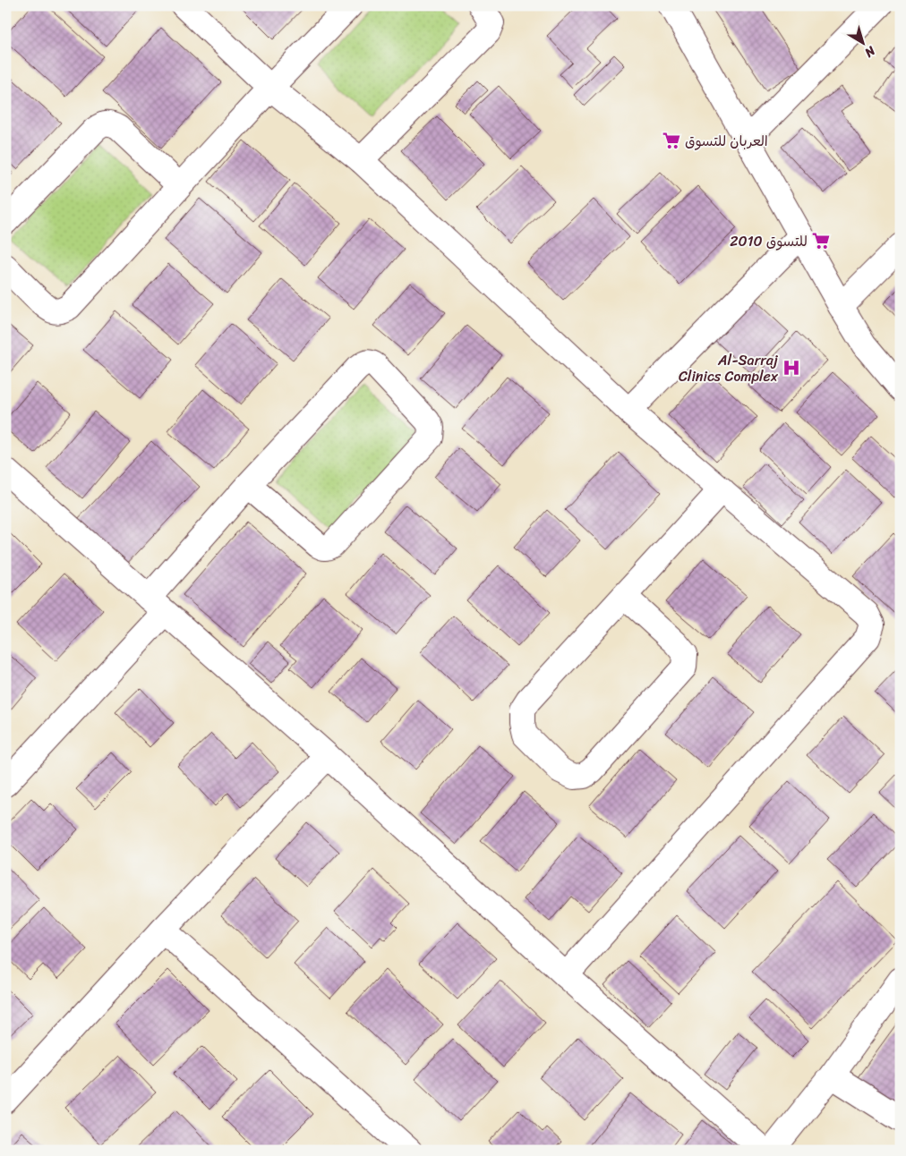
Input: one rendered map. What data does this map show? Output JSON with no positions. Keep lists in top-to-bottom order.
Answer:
{
  "places": {
    "supermarket": ["العربان للتسوق", "2010 للتسوق"],
    "hospital": ["Al-Sarraj Clinics Complex"]
  },
  "north": "bottom right"
}
